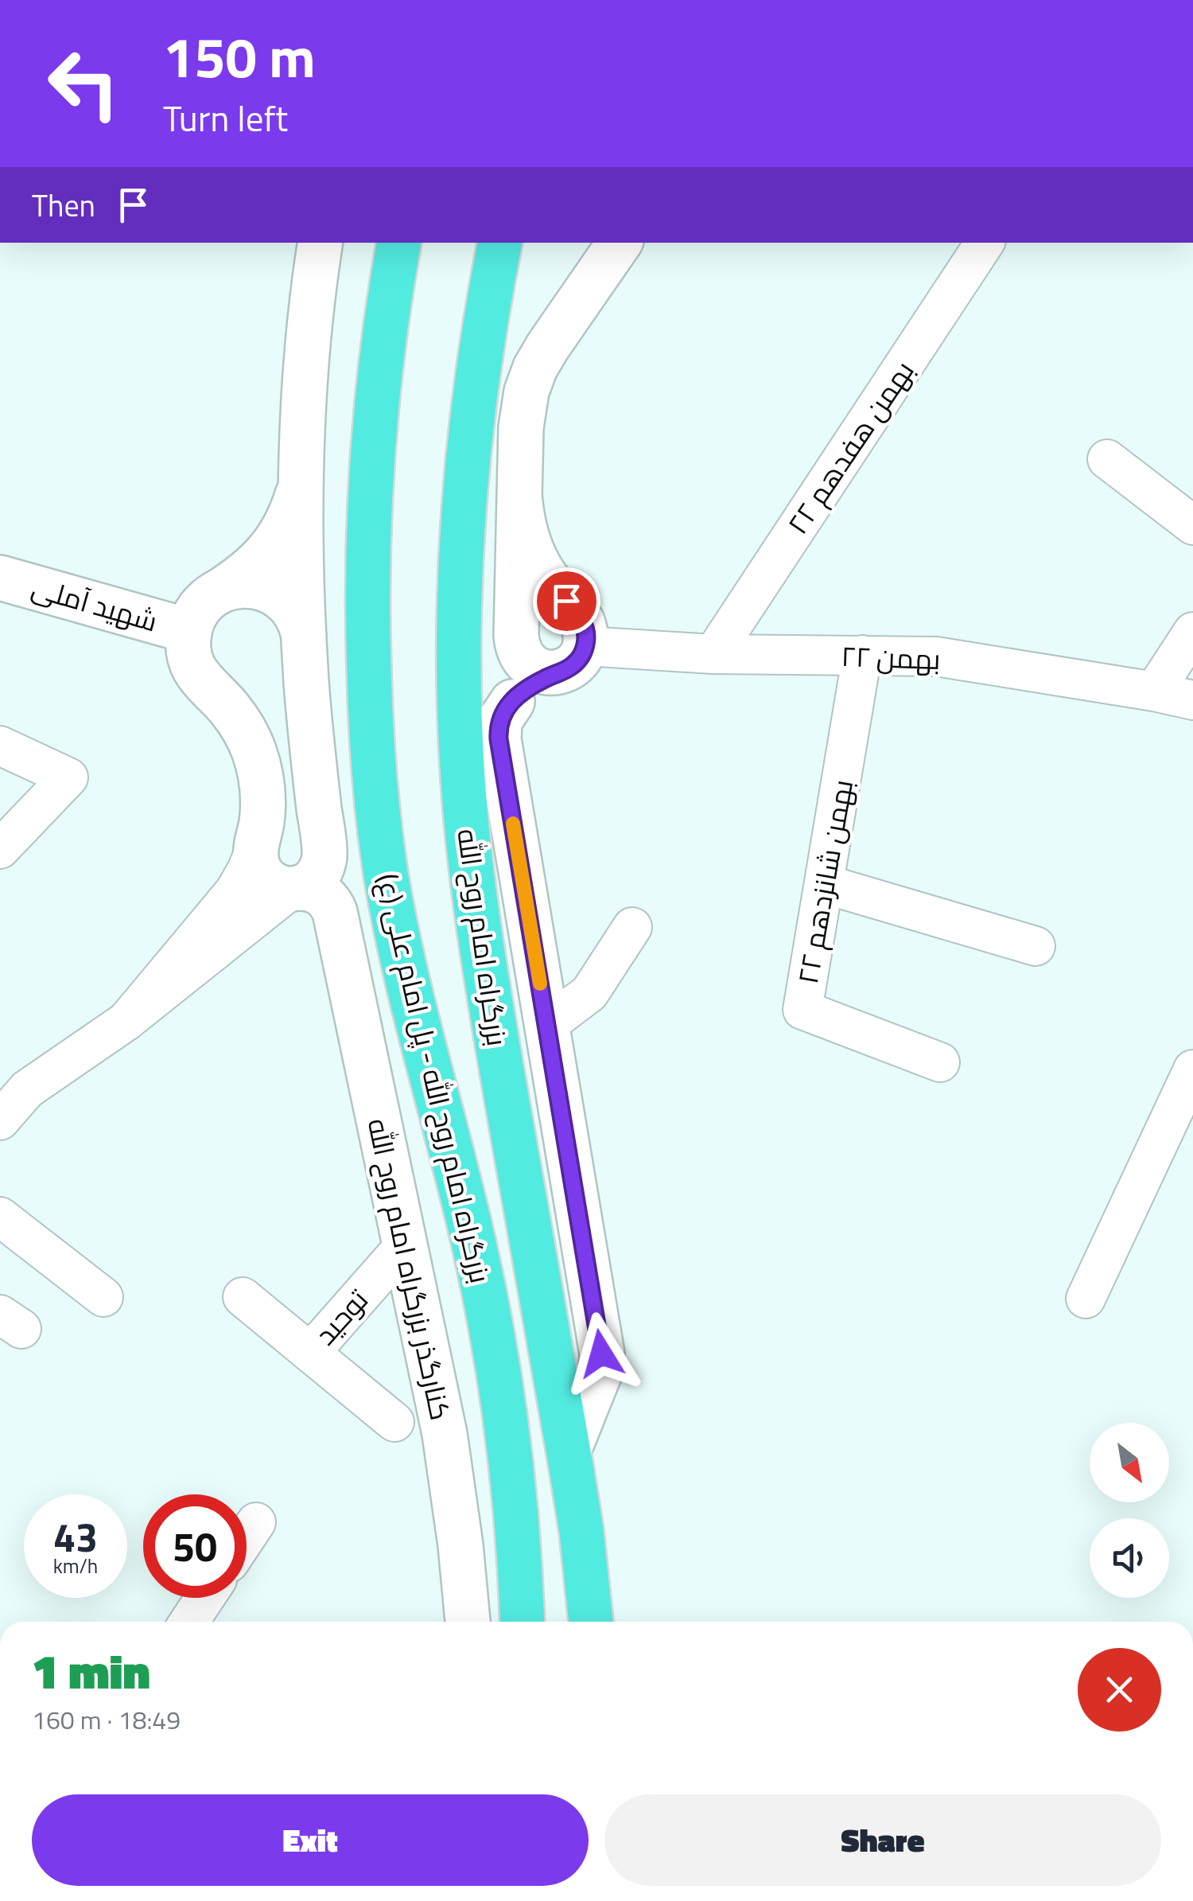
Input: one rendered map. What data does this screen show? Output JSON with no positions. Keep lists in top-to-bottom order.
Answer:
{
  "streets": {
    "highway": ["بزرگراه امام روح الله", "بزرگراه امام روح الله - پل امام علی (ع)"],
    "main road": ["شهید آملی", "کنارگذر بزرگراه امام روح الله"],
    "street": [
      "۲۲ بهمن هفدهم",
      "۲۲ بهمن",
      "۲۲ بهمن شانزدهم",
      "توحید"
    ]
  },
  "crossings": [
    ["۲۲ بهمن هفدهم", "۲۲ بهمن"],
    ["۲۲ بهمن", "۲۲ بهمن شانزدهم"],
    ["کنارگذر بزرگراه امام روح الله", "توحید"]
  ],
  "north": "bottom right",
  "page": {
    "turn": ["150 m", "Turn left"],
    "then": "Then",
    "speed": "43 km/h",
    "limit": "50",
    "heading": ["1 min", "160 m · 18:49"],
    "buttons": ["Exit", "Share"]
  }
}
